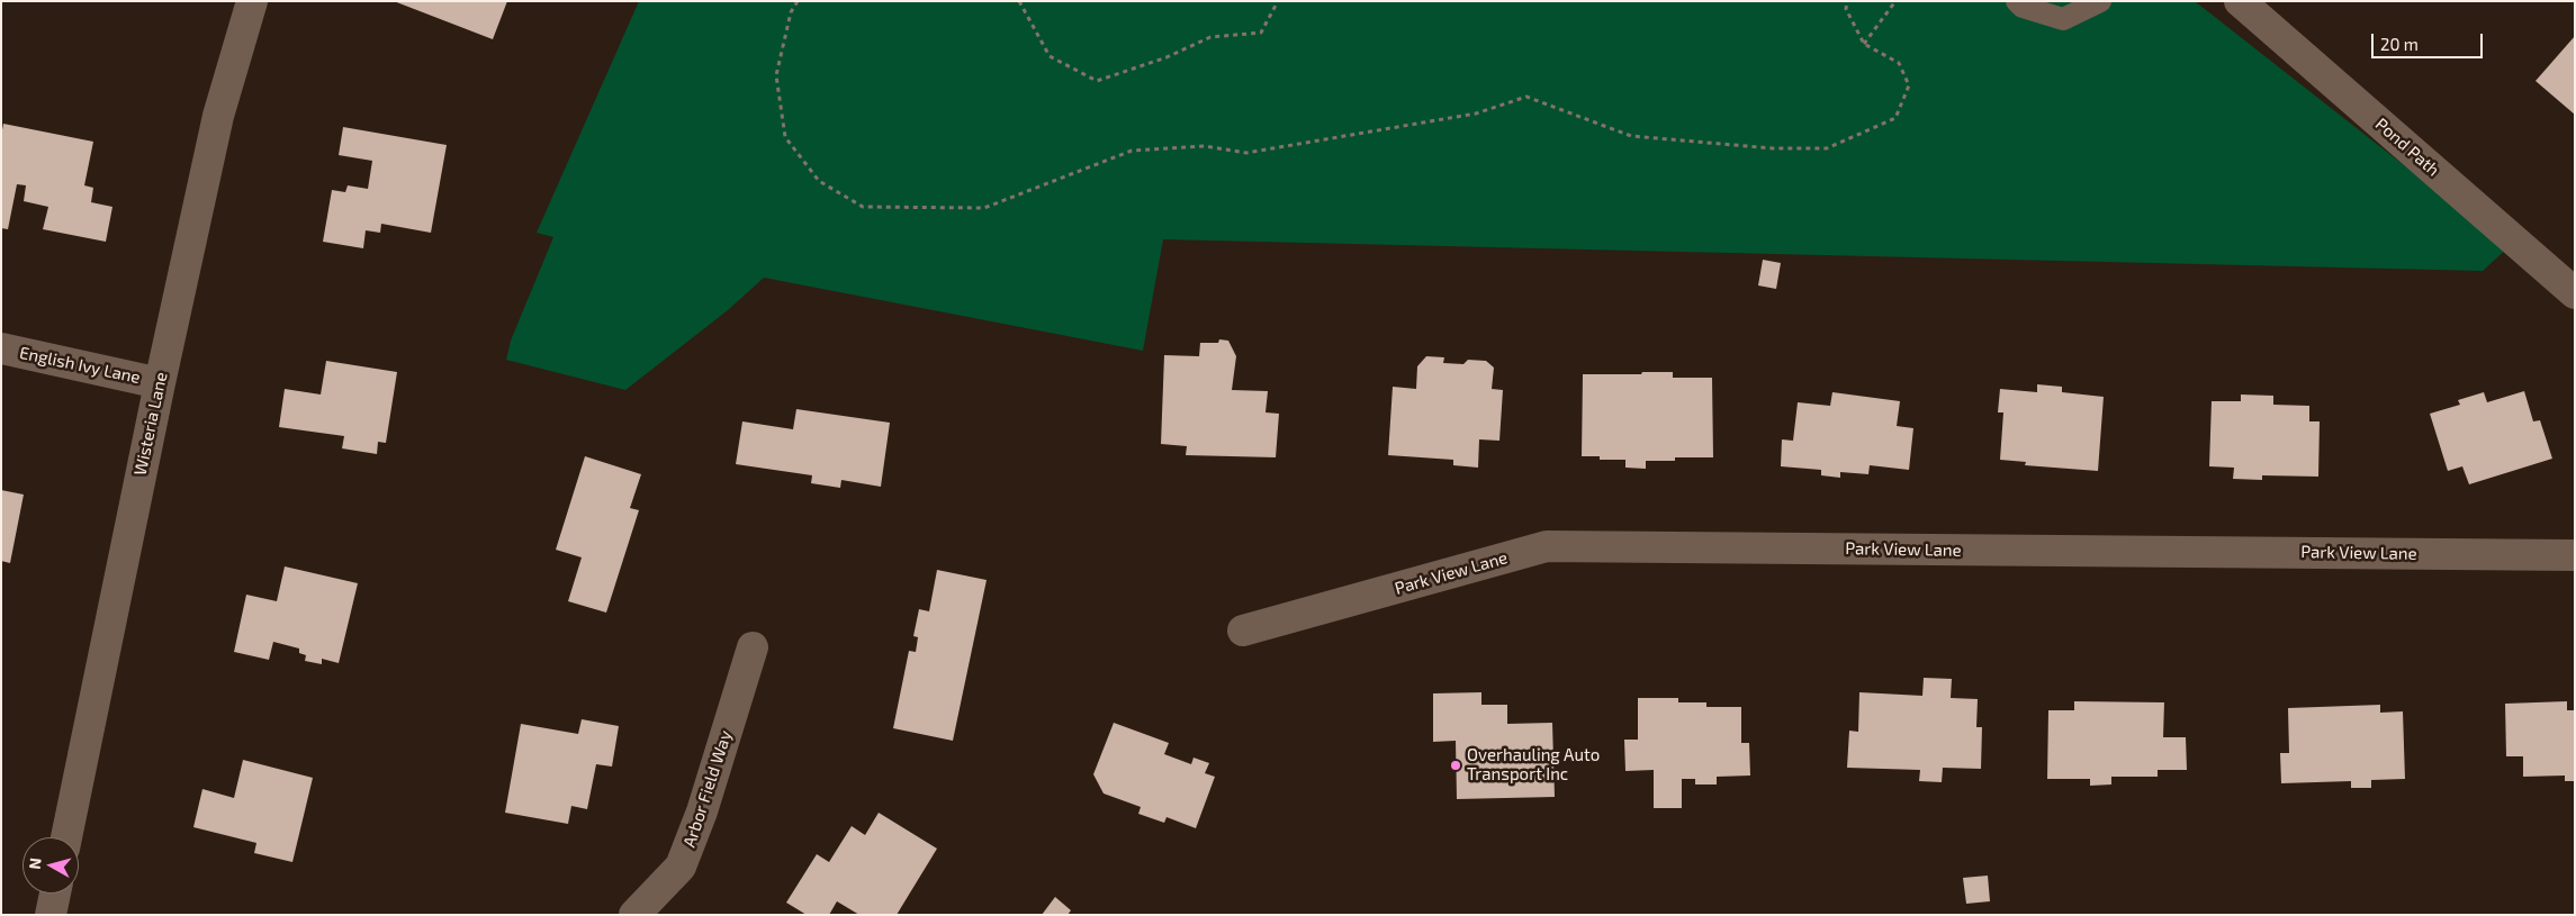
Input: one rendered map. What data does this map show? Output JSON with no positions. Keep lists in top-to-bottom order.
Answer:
{
  "streets": {
    "street": [
      "Pond Path",
      "English Ivy Lane",
      "Wisteria Lane",
      "Park View Lane",
      "Arbor Field Way"
    ]
  },
  "crossings": [
    ["English Ivy Lane", "Wisteria Lane"]
  ],
  "places": ["Overhauling Auto Transport Inc"],
  "scale_bar": "20 m",
  "north": "left"
}
